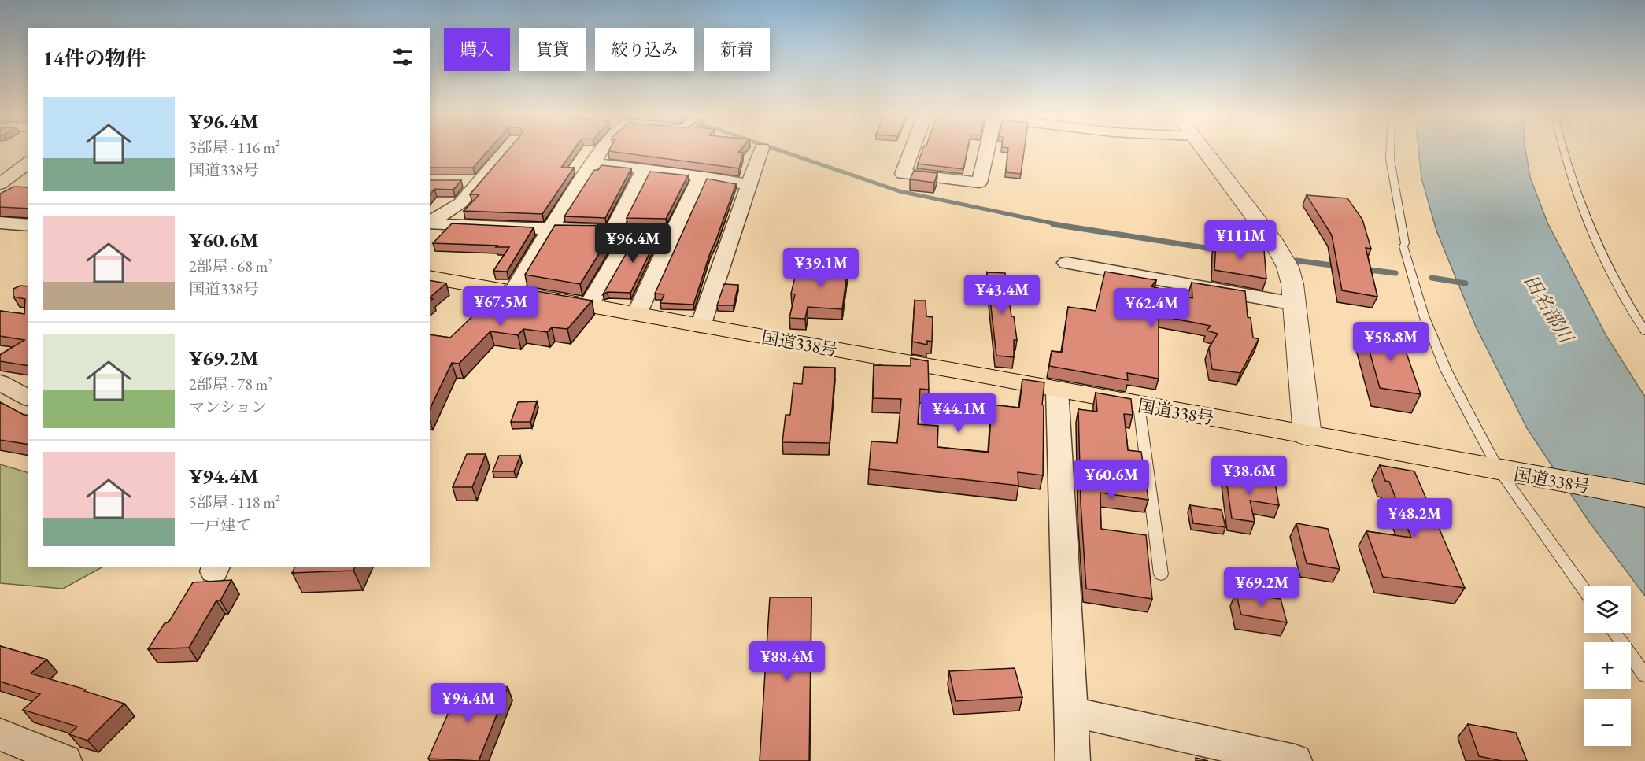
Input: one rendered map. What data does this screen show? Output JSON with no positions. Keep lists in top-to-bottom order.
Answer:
{
  "streets": {
    "highway": ["国道338号"]
  },
  "water": ["田名部川"],
  "page": {
    "chip": [
      "購入",
      "賃貸",
      "絞り込み",
      "新着"
    ],
    "heading": "14件の物件",
    "list": [
      {
        "name": "¥96.4M",
        "note": "3部屋 · 116 m² · 国道338号"
      },
      {
        "name": "¥60.6M",
        "note": "2部屋 · 68 m² · 国道338号"
      },
      {
        "name": "¥69.2M",
        "note": "2部屋 · 78 m² · マンション"
      },
      {
        "name": "¥94.4M",
        "note": "5部屋 · 118 m² · 一戸建て"
      }
    ],
    "price": [
      "¥111M",
      "¥96.4M",
      "¥39.1M",
      "¥43.4M",
      "¥67.5M",
      "¥62.4M",
      "¥58.8M",
      "¥44.1M",
      "¥38.6M",
      "¥60.6M",
      "¥48.2M",
      "¥69.2M",
      "¥88.4M",
      "¥94.4M"
    ],
    "map_buttons": ["+", "−"]
  }
}
